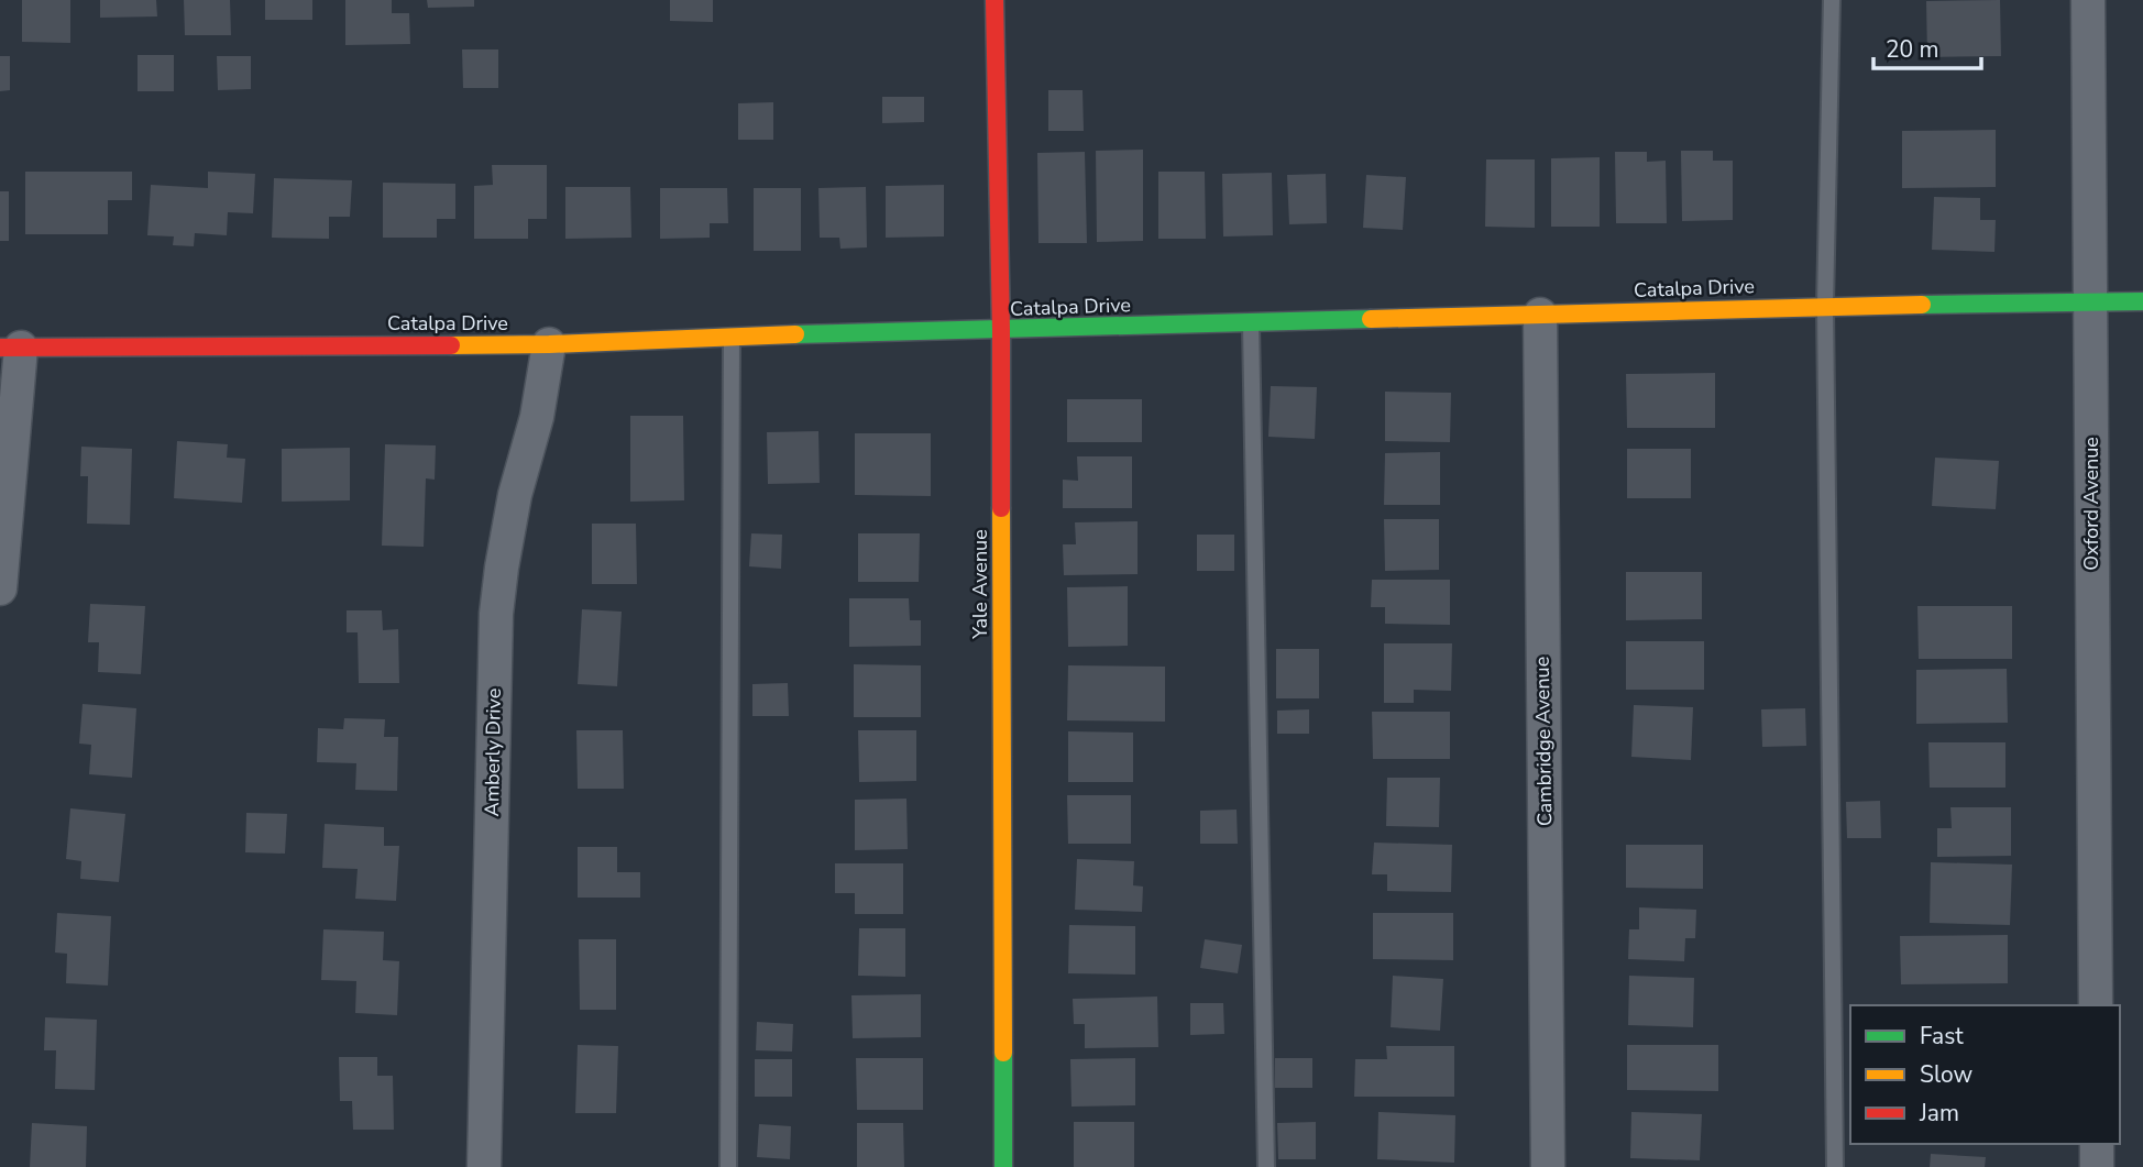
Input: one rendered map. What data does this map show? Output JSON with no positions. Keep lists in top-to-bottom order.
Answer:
{
  "streets": {
    "street": [
      "Catalpa Drive",
      "Oxford Avenue",
      "Yale Avenue",
      "Cambridge Avenue",
      "Amberly Drive"
    ]
  },
  "crossings": [
    ["Catalpa Drive", "Oxford Avenue"],
    ["Catalpa Drive", "Yale Avenue"],
    ["Catalpa Drive", "Cambridge Avenue"],
    ["Catalpa Drive", "Amberly Drive"]
  ],
  "legend": ["Fast", "Slow", "Jam"],
  "scale_bar": "20 m"
}
